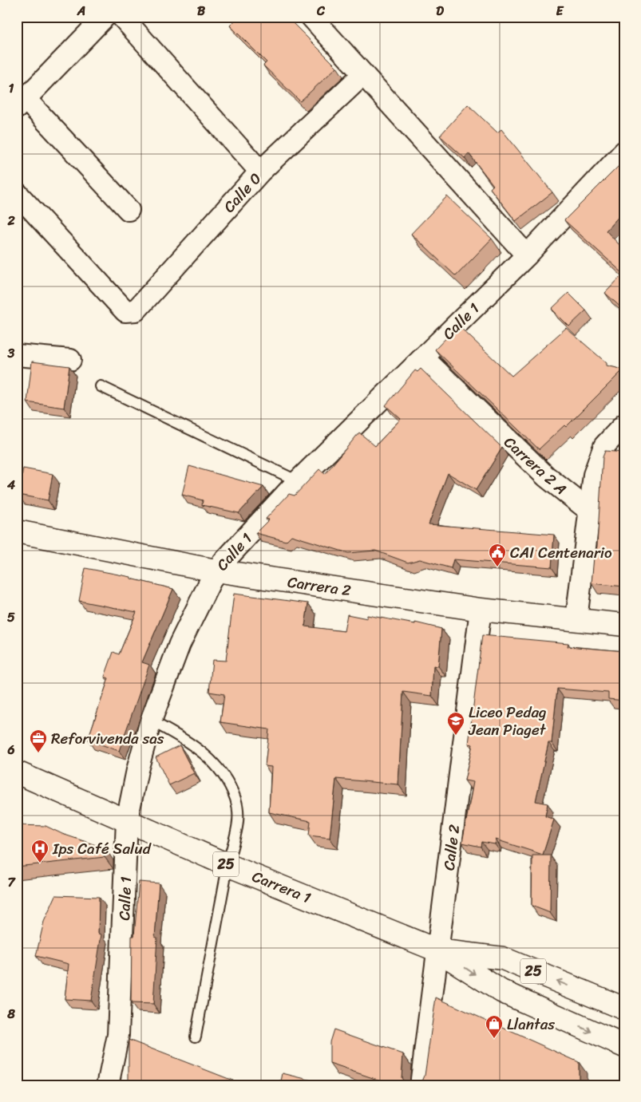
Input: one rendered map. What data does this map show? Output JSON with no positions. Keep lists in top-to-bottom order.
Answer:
{
  "streets": {
    "main road": ["Carrera 2", "25", "Carrera 1"],
    "street": [
      "Calle 0",
      "Calle 1",
      "Carrera 2 A",
      "Calle 2"
    ]
  },
  "crossings": [
    ["Calle 1", "Carrera 2 A"],
    ["Calle 1", "Carrera 2"],
    ["Calle 1", "Carrera 1"],
    ["Carrera 2", "Calle 2"],
    ["Calle 2", "Carrera 1"]
  ],
  "places": {
    "public building": ["CAI Centenario"],
    "school or university": ["Liceo Pedag Jean Piaget"],
    "office": ["Reforvivenda sas"],
    "hospital": ["Ips Café Salud"],
    "shop": ["Llantas"]
  },
  "grid": {
    "columns": [
      "A",
      "B",
      "C",
      "D",
      "E"
    ],
    "rows": [
      "1",
      "2",
      "3",
      "4",
      "5",
      "6",
      "7",
      "8"
    ]
  }
}
